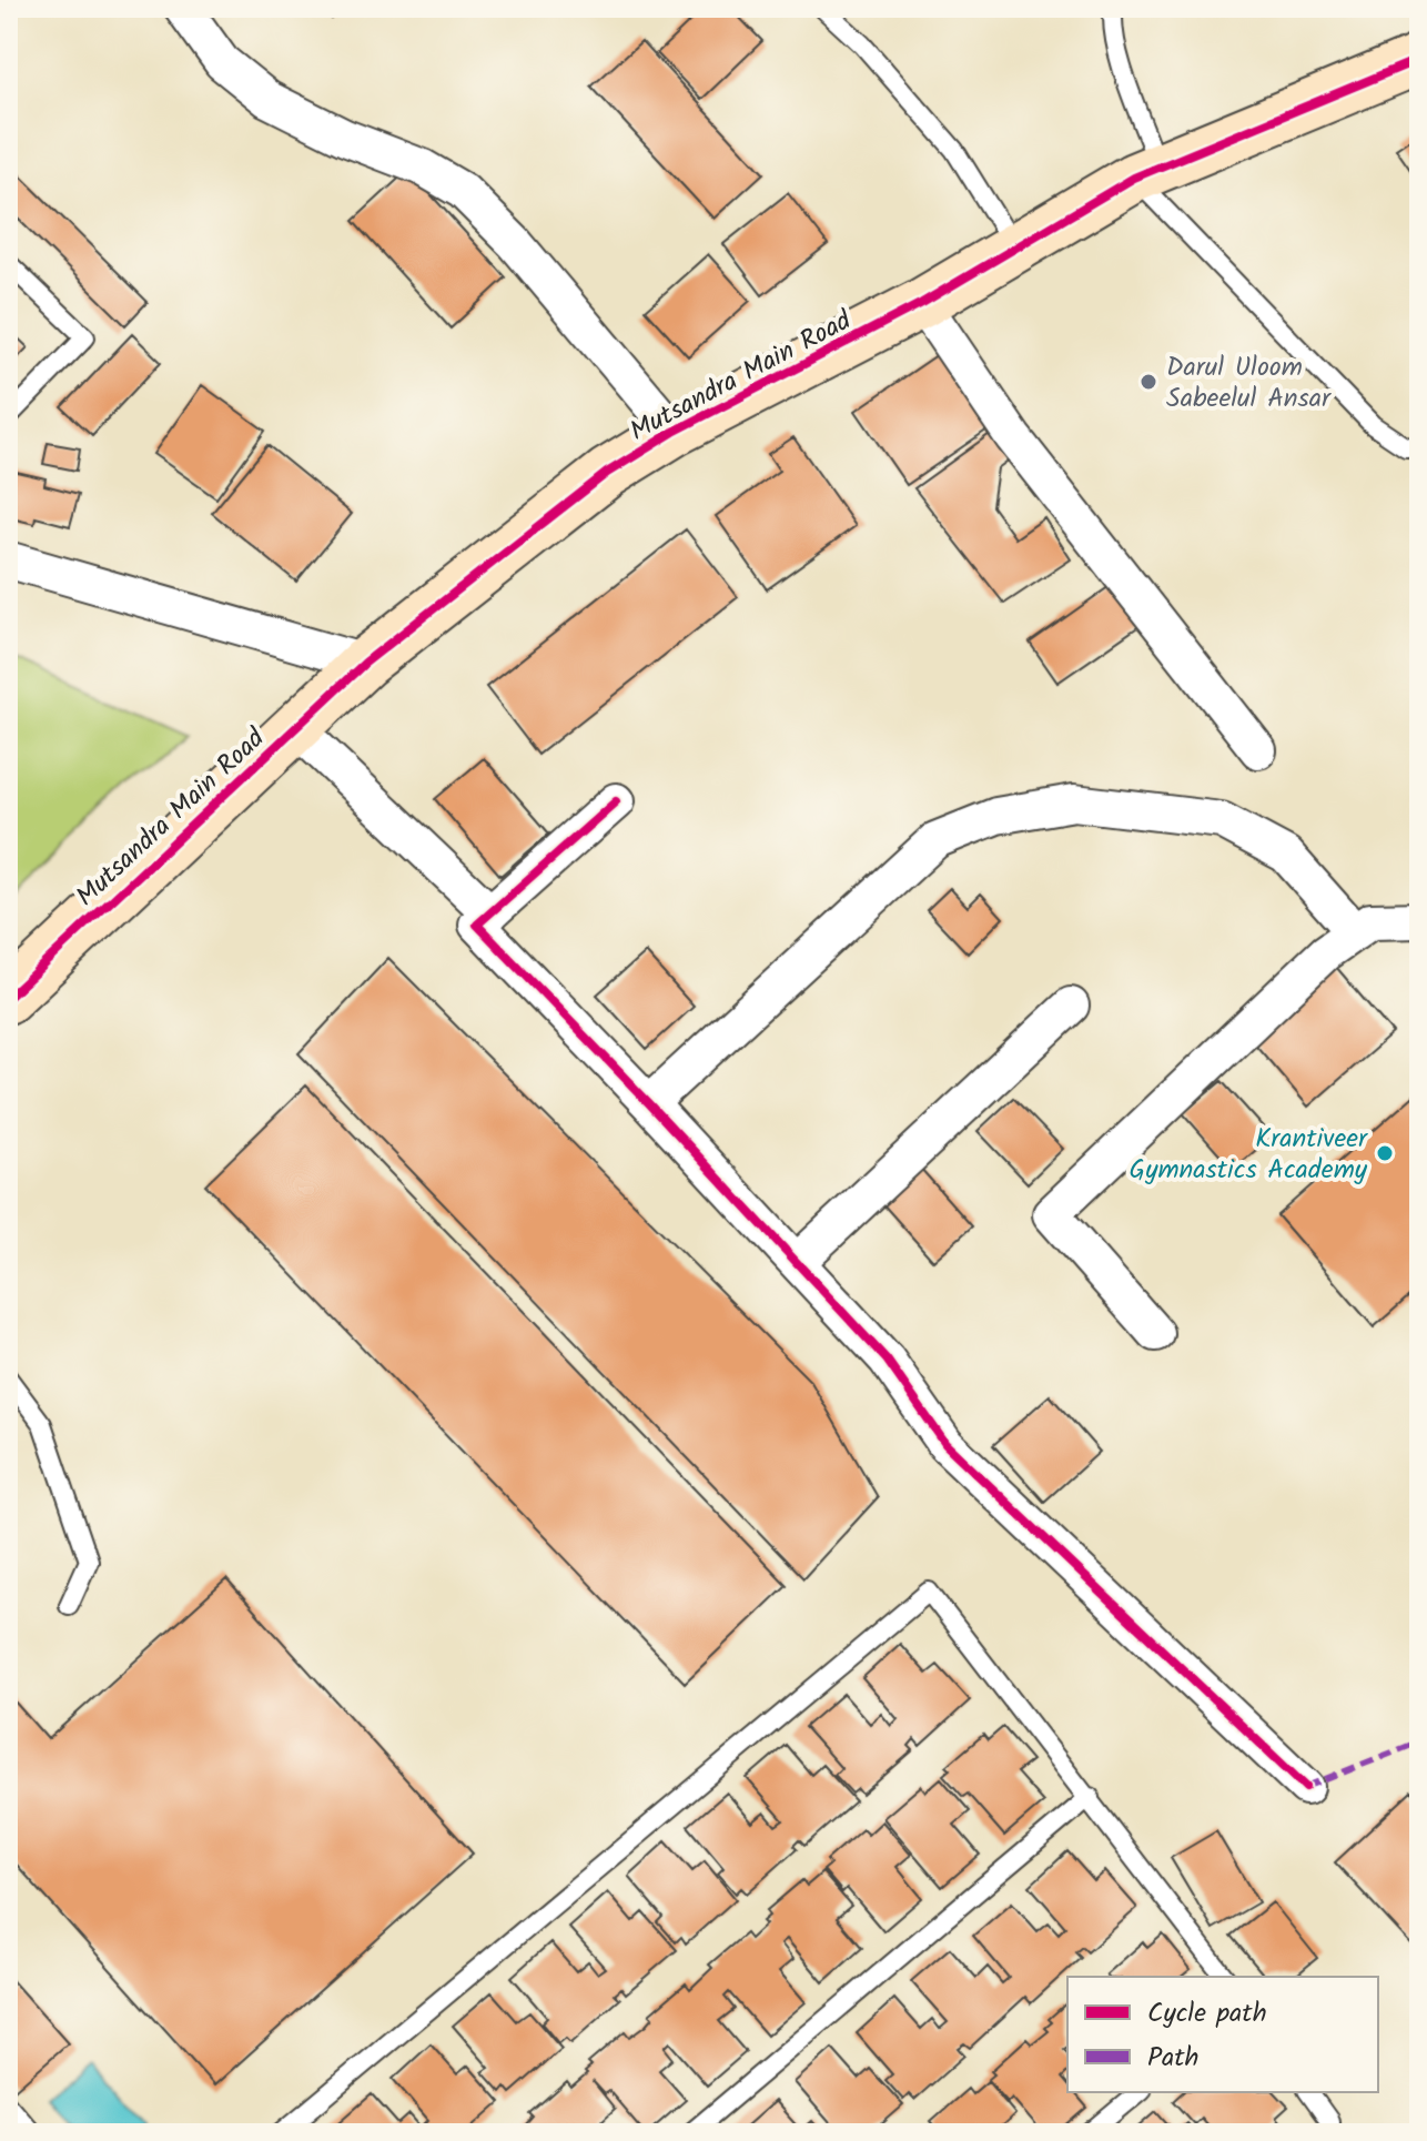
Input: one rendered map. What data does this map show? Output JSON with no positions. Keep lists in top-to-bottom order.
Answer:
{
  "streets": {
    "street": ["Mutsandra Main Road"]
  },
  "places": ["Darul Uloom Sabeelul Ansar", "Krantiveer Gymnastics Academy"],
  "legend": ["Cycle path", "Path"]
}
